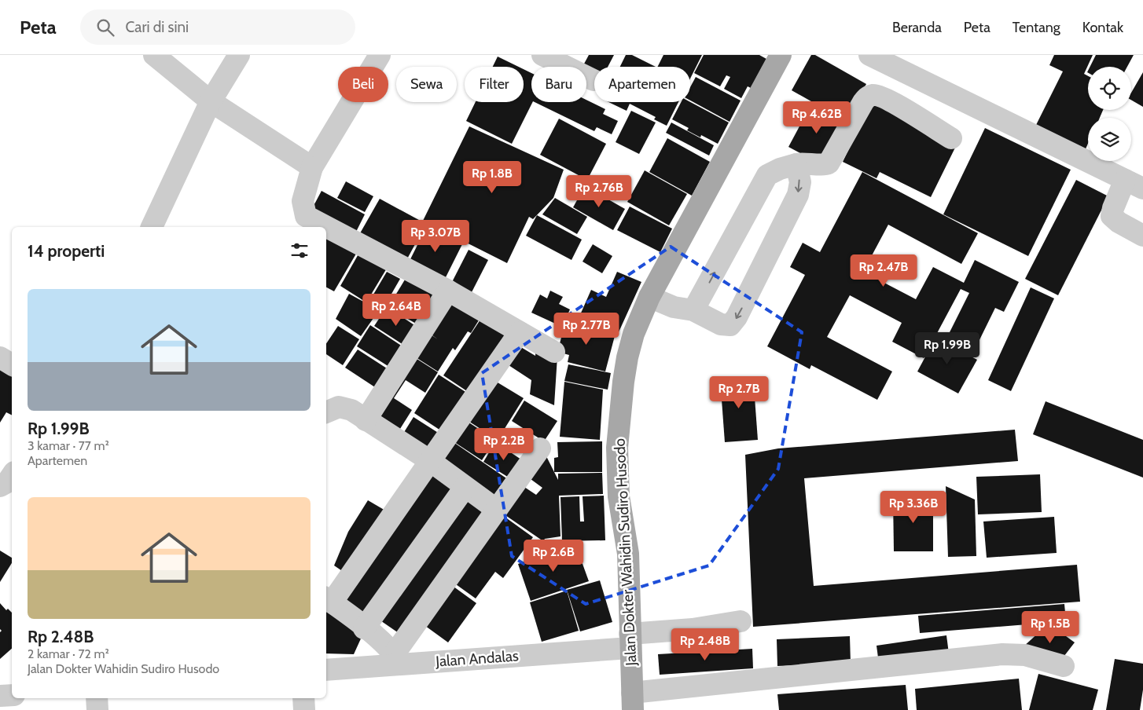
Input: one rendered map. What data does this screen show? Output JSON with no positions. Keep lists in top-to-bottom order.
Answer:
{
  "streets": {
    "main road": ["Jalan Dokter Wahidin Sudiro Husodo"],
    "street": ["Jalan Andalas"]
  },
  "crossings": [
    ["Jalan Dokter Wahidin Sudiro Husodo", "Jalan Andalas"]
  ],
  "page": {
    "header": "Peta",
    "search": "Cari di sini",
    "nav": [
      "Beranda",
      "Peta",
      "Tentang",
      "Kontak"
    ],
    "chip": [
      "Beli",
      "Sewa",
      "Filter",
      "Baru",
      "Apartemen"
    ],
    "price": [
      "Rp 4.62B",
      "Rp 1.8B",
      "Rp 2.76B",
      "Rp 3.07B",
      "Rp 2.47B",
      "Rp 2.64B",
      "Rp 2.77B",
      "Rp 1.99B",
      "Rp 2.7B",
      "Rp 2.2B",
      "Rp 3.36B",
      "Rp 2.6B",
      "Rp 1.5B",
      "Rp 2.48B"
    ],
    "heading": "14 properti",
    "list": [
      {
        "name": "Rp 1.99B",
        "note": "3 kamar · 77 m² · Apartemen"
      },
      {
        "name": "Rp 2.48B",
        "note": "2 kamar · 72 m² · Jalan Dokter Wahidin Sudiro Husodo"
      }
    ]
  }
}
